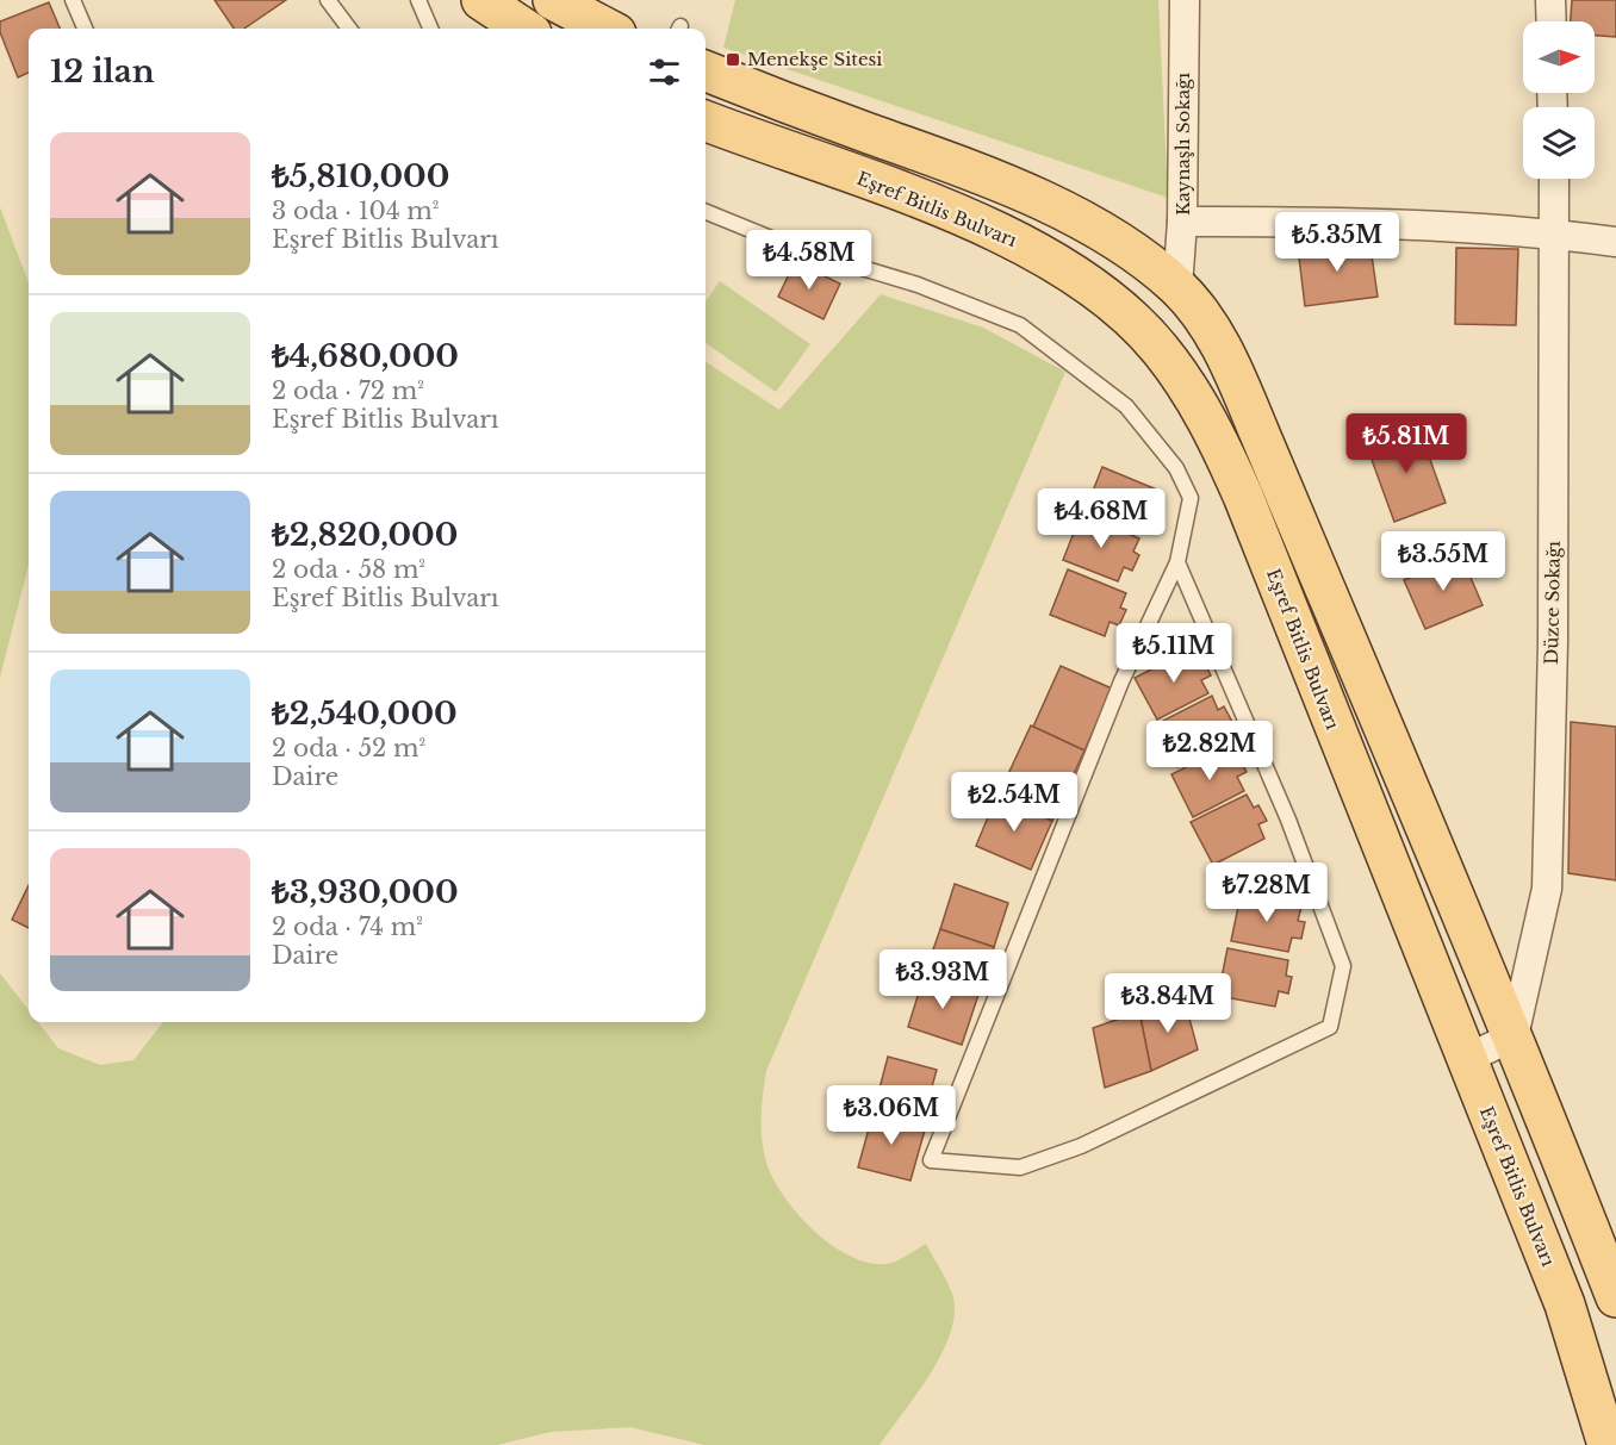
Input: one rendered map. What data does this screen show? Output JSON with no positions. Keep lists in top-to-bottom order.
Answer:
{
  "streets": {
    "main road": ["Eşref Bitlis Bulvarı"],
    "street": ["Kaynaşlı Sokağı", "Düzce Sokağı"]
  },
  "places": {
    "transit": ["Menekşe Sitesi"]
  },
  "north": "right",
  "page": {
    "heading": "12 ilan",
    "list": [
      {
        "name": "₺5,810,000",
        "note": "3 oda · 104 m² · Eşref Bitlis Bulvarı"
      },
      {
        "name": "₺4,680,000",
        "note": "2 oda · 72 m² · Eşref Bitlis Bulvarı"
      },
      {
        "name": "₺2,820,000",
        "note": "2 oda · 58 m² · Eşref Bitlis Bulvarı"
      },
      {
        "name": "₺2,540,000",
        "note": "2 oda · 52 m² · Daire"
      },
      {
        "name": "₺3,930,000",
        "note": "2 oda · 74 m² · Daire"
      }
    ],
    "price": [
      "₺5.35M",
      "₺4.58M",
      "₺5.81M",
      "₺4.68M",
      "₺3.55M",
      "₺5.11M",
      "₺2.82M",
      "₺2.54M",
      "₺7.28M",
      "₺3.93M",
      "₺3.84M",
      "₺3.06M"
    ]
  }
}
